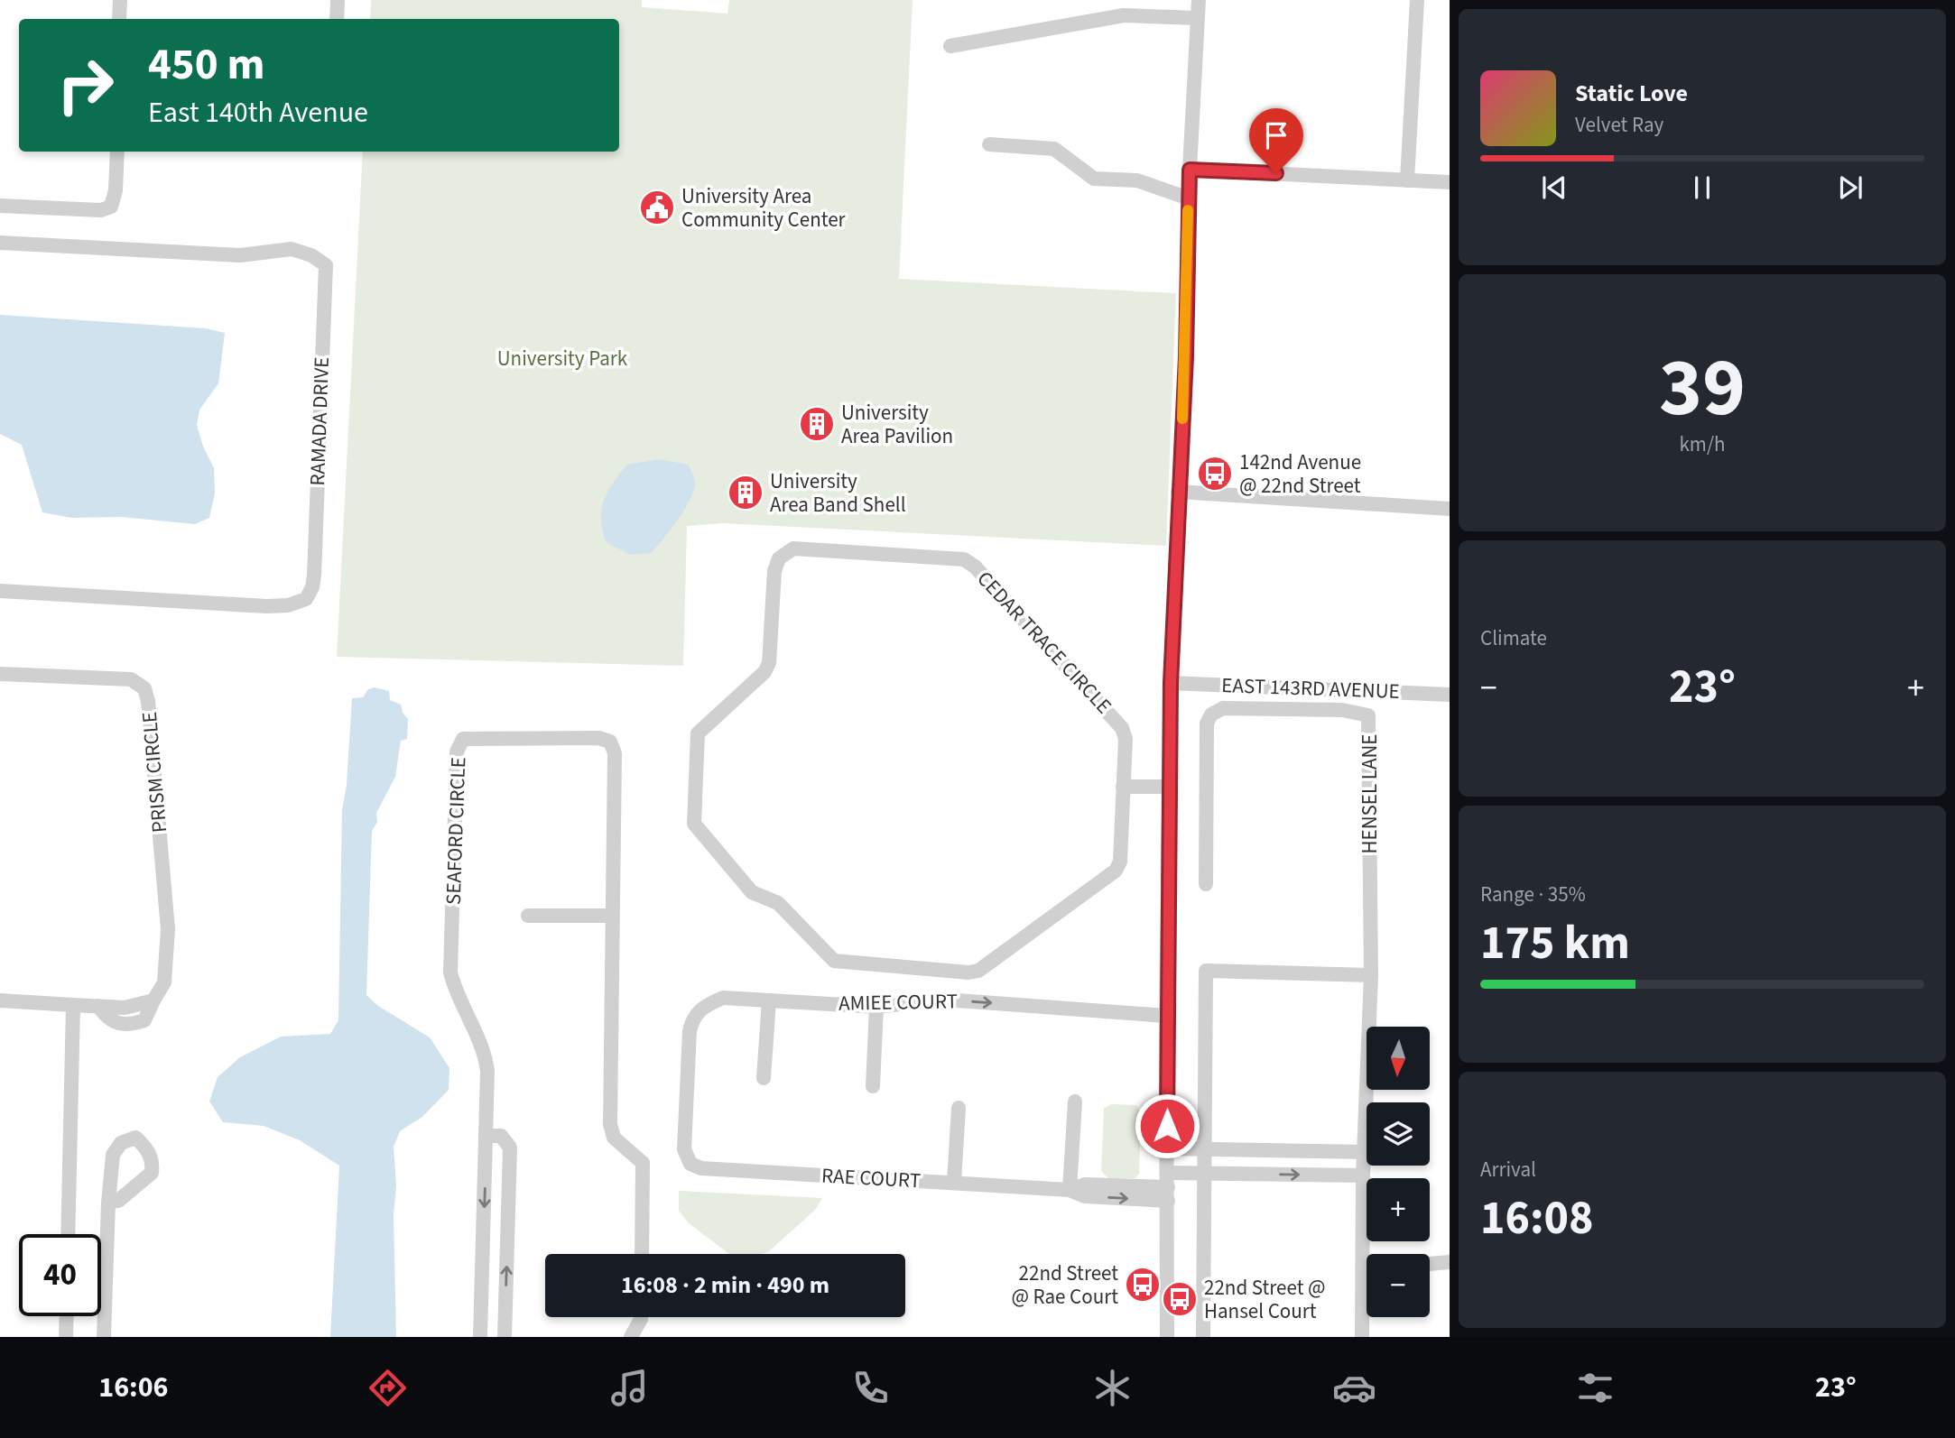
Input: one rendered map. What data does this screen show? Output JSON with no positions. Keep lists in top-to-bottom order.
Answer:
{
  "streets": {
    "street": [
      "RAMADA DRIVE",
      "CEDAR TRACE CIRCLE",
      "EAST 143RD AVENUE",
      "PRISM CIRCLE",
      "HENSEL LANE",
      "SEAFORD CIRCLE",
      "AMIEE COURT",
      "RAE COURT"
    ]
  },
  "crossings": [
    ["AMIEE COURT", "RAE COURT"]
  ],
  "one_way": ["AMIEE COURT"],
  "parks": ["University Park"],
  "places": {
    "public building": ["University Area Community Center"],
    "building": ["University Area Pavilion", "University Area Band Shell"],
    "bus stop": ["142nd Avenue @ 22nd Street", "22nd Street @ Rae Court", "22nd Street @ Hansel Court"]
  },
  "north": "bottom",
  "page": {
    "turn": ["450 m", "East 140th Avenue"],
    "song": ["Static Love", "Velvet Ray"],
    "tile": [
      ["39", "km/h"],
      "Climate",
      ["Range · 35%", "175 km"],
      ["Arrival", "16:08"]
    ],
    "heat": ["−", "23°", "+"],
    "map_buttons": ["+", "−"],
    "limit": "40",
    "trip": "16:08 · 2 min · 490 m",
    "tabs": ["16:06", "23°"]
  }
}
